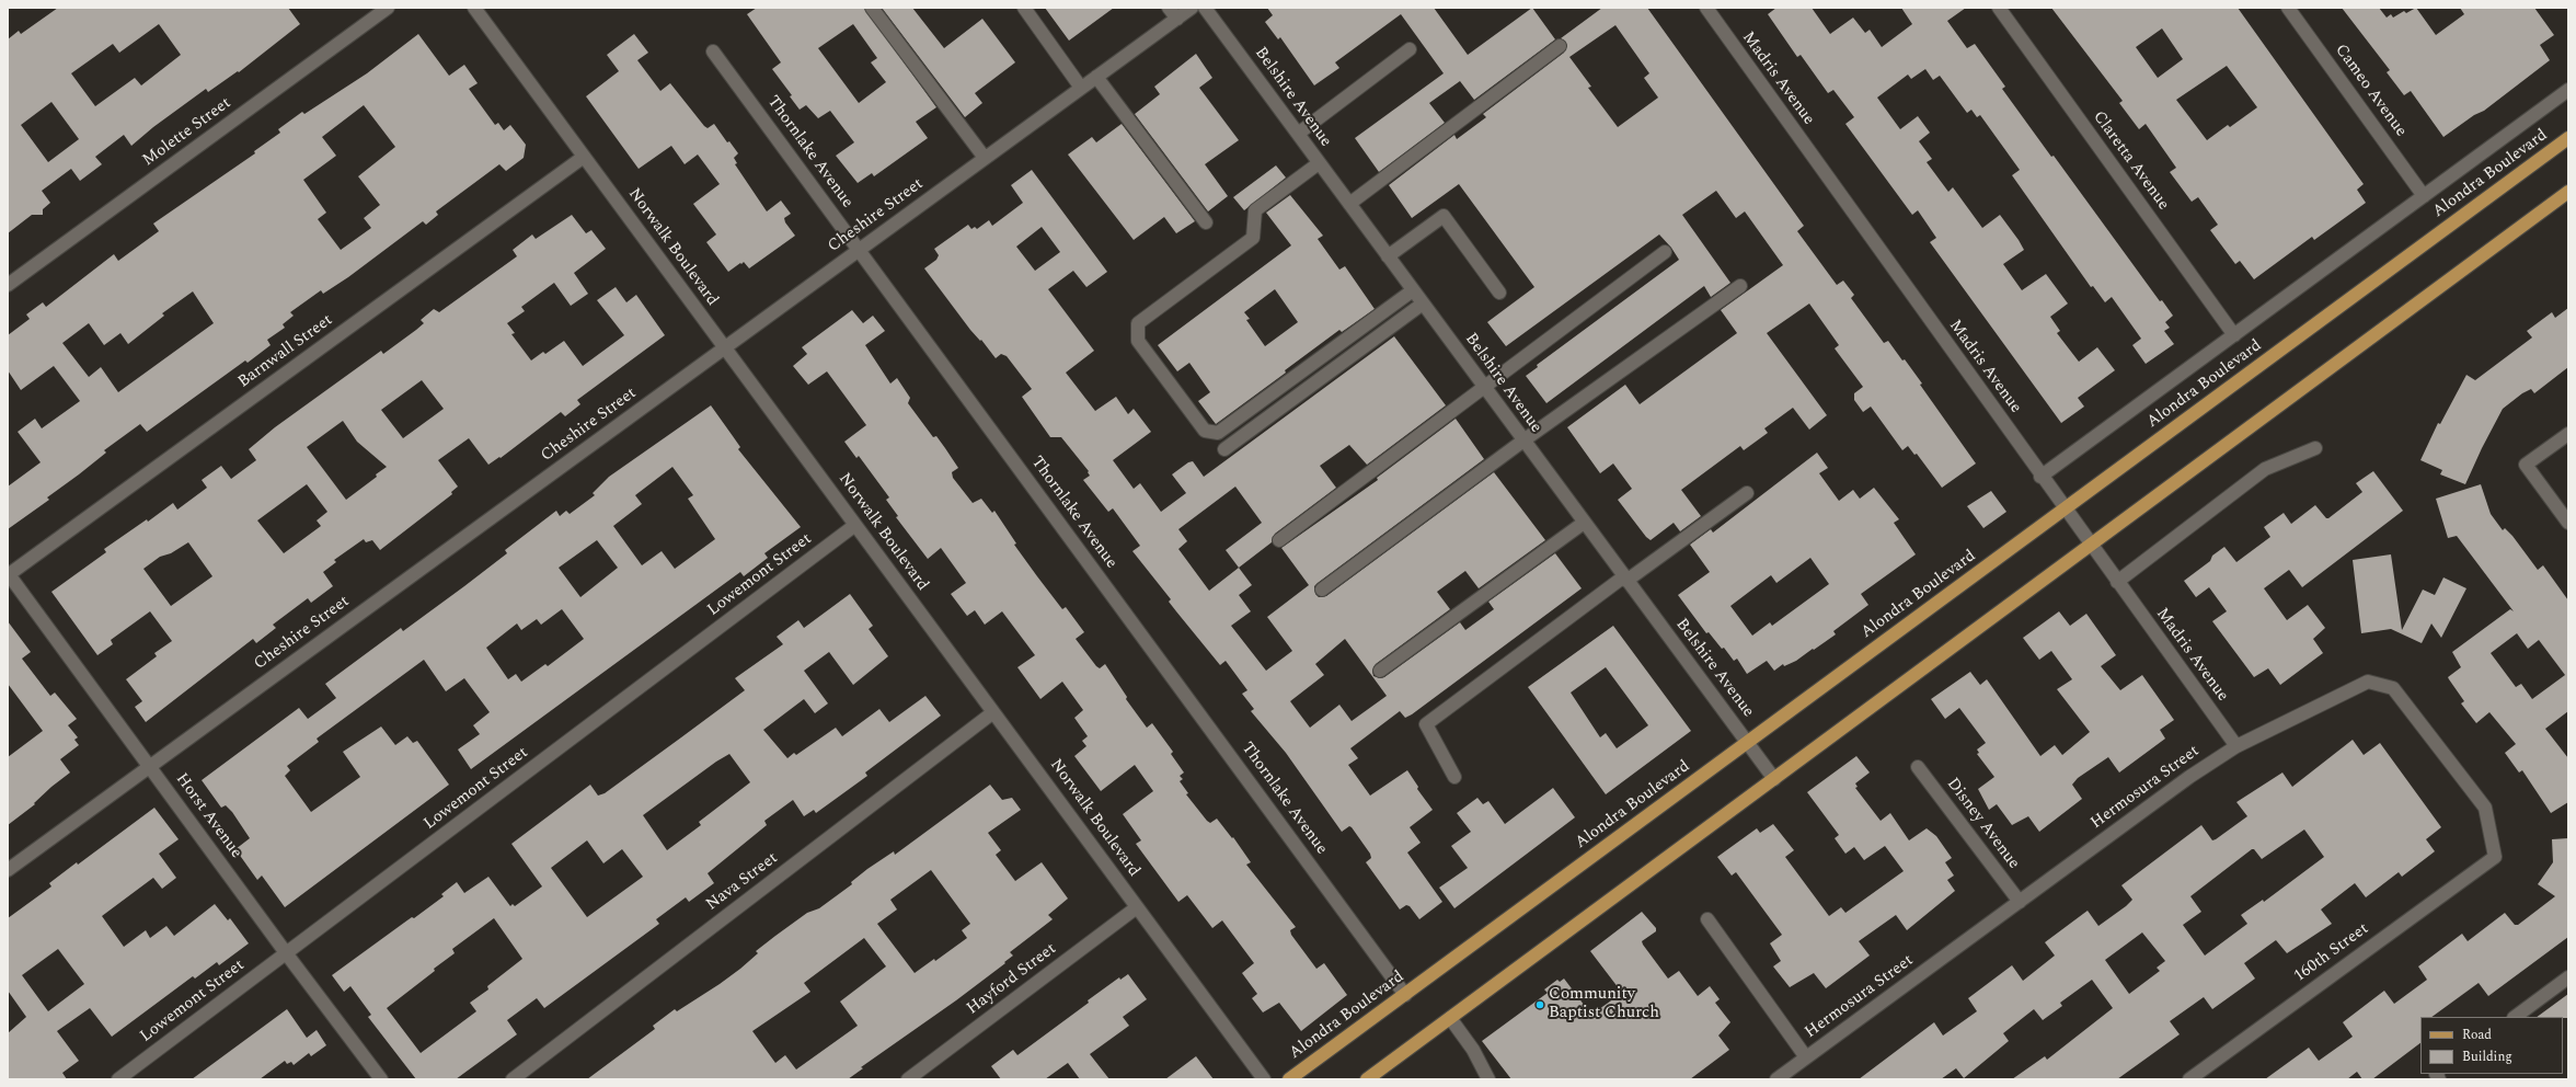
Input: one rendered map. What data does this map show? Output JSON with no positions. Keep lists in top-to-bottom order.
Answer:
{
  "streets": {
    "main road": ["Alondra Boulevard"],
    "street": [
      "Madris Avenue",
      "Cameo Avenue",
      "Belshire Avenue",
      "Molette Street",
      "Thornlake Avenue",
      "Claretta Avenue",
      "Cheshire Street",
      "Norwalk Boulevard",
      "Barnwall Street",
      "Lowemont Street",
      "Hermosura Street",
      "Horst Avenue",
      "Disney Avenue",
      "Nava Street",
      "160th Street",
      "Hayford Street"
    ]
  },
  "crossings": [
    ["Madris Avenue", "Alondra Boulevard"],
    ["Madris Avenue", "Hermosura Street"],
    ["Cameo Avenue", "Alondra Boulevard"],
    ["Belshire Avenue", "Alondra Boulevard"],
    ["Thornlake Avenue", "Alondra Boulevard"],
    ["Thornlake Avenue", "Cheshire Street"],
    ["Claretta Avenue", "Alondra Boulevard"],
    ["Cheshire Street", "Norwalk Boulevard"],
    ["Cheshire Street", "Horst Avenue"],
    ["Norwalk Boulevard", "Barnwall Street"],
    ["Norwalk Boulevard", "Lowemont Street"],
    ["Norwalk Boulevard", "Nava Street"],
    ["Norwalk Boulevard", "Hayford Street"],
    ["Barnwall Street", "Horst Avenue"],
    ["Lowemont Street", "Horst Avenue"],
    ["Hermosura Street", "Disney Avenue"],
    ["Hermosura Street", "160th Street"]
  ],
  "places": ["Community Baptist Church"],
  "legend": ["Road", "Building"]
}
